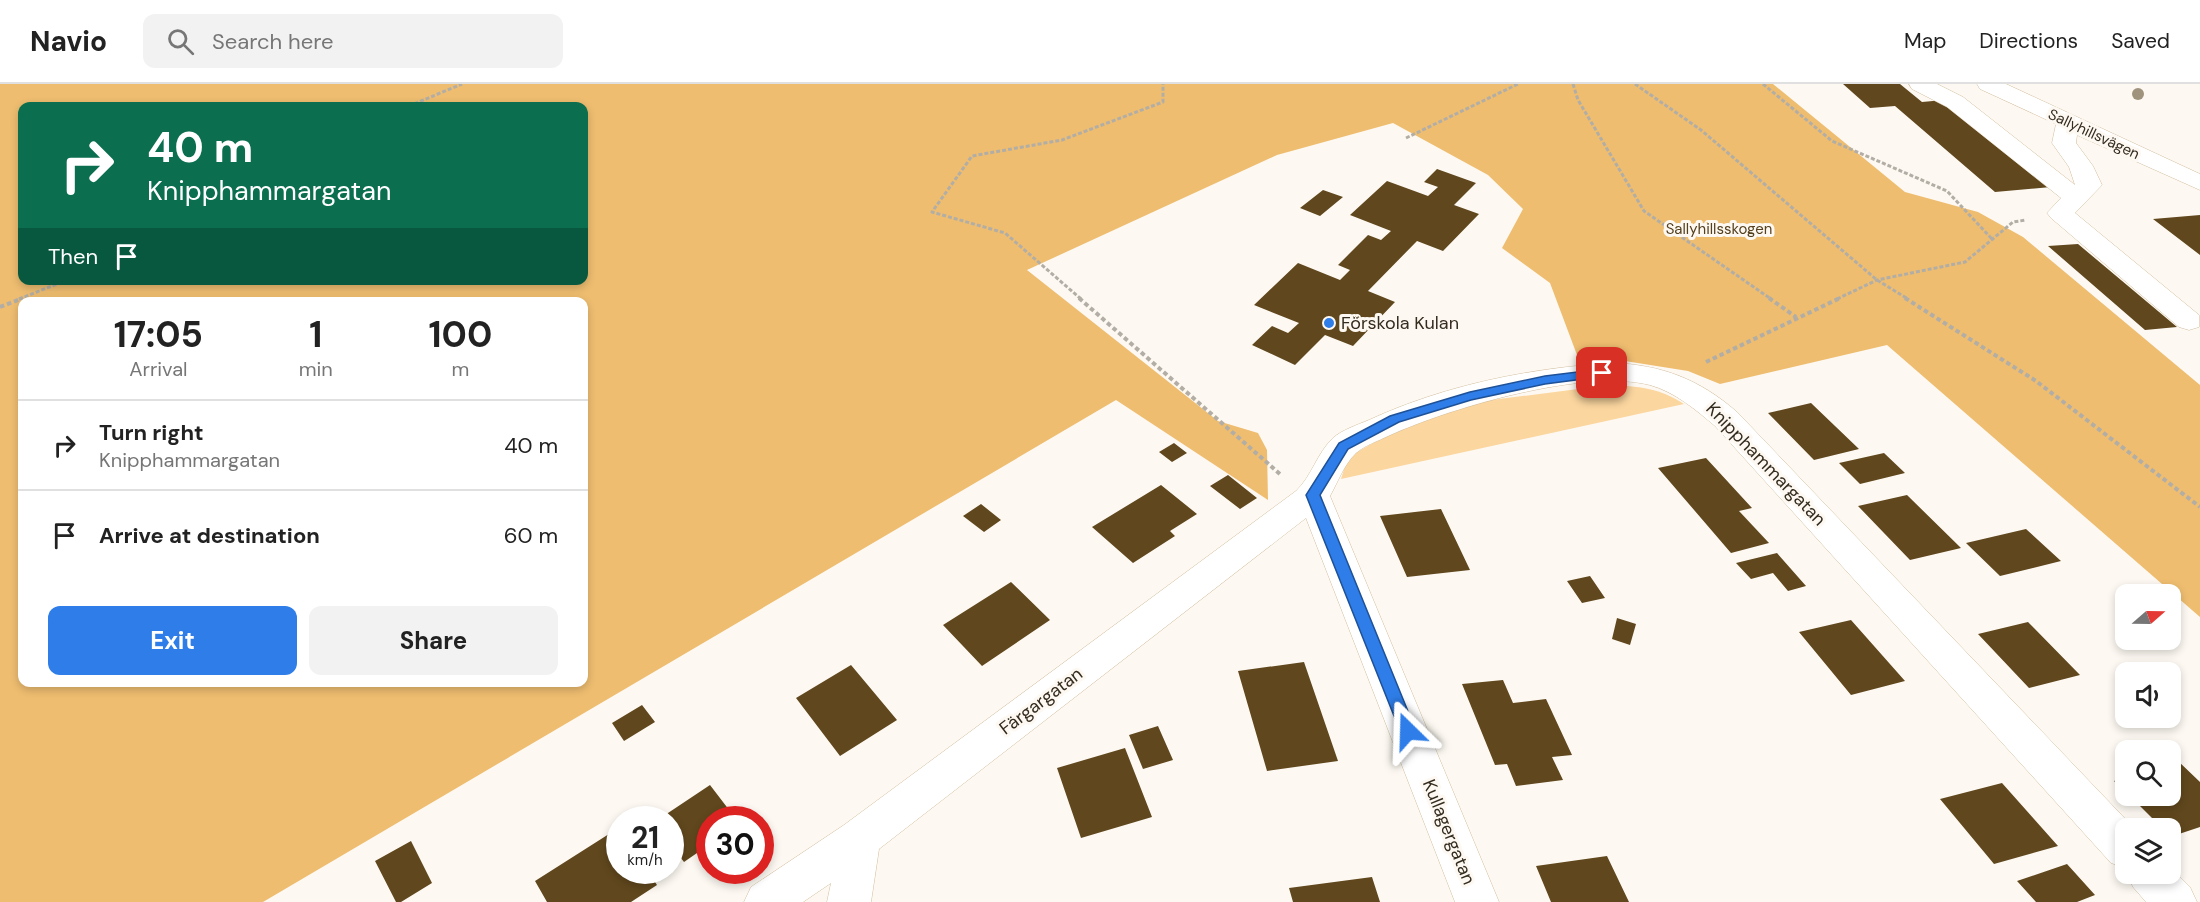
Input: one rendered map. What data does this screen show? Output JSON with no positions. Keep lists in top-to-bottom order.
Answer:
{
  "streets": {
    "street": [
      "Sallyhillsvägen",
      "Knipphammargatan",
      "Färgargatan",
      "Kullagergatan"
    ]
  },
  "crossings": [
    ["Knipphammargatan", "Färgargatan"],
    ["Knipphammargatan", "Kullagergatan"],
    ["Färgargatan", "Kullagergatan"]
  ],
  "parks": ["Sallyhillsskogen"],
  "places": ["Förskola Kulan"],
  "north": "right",
  "page": {
    "header": "Navio",
    "search": "Search here",
    "nav": ["Map", "Directions", "Saved"],
    "turn": ["40 m", "Knipphammargatan"],
    "then": "Then",
    "eta": [
      "17:05",
      "Arrival",
      "1",
      "min",
      "100",
      "m"
    ],
    "list": [
      {
        "name": "Turn right",
        "note": "Knipphammargatan",
        "value": "40 m"
      },
      {
        "name": "Arrive at destination",
        "value": "60 m"
      }
    ],
    "buttons": ["Exit", "Share"],
    "speed": "21 km/h",
    "limit": "30"
  }
}
